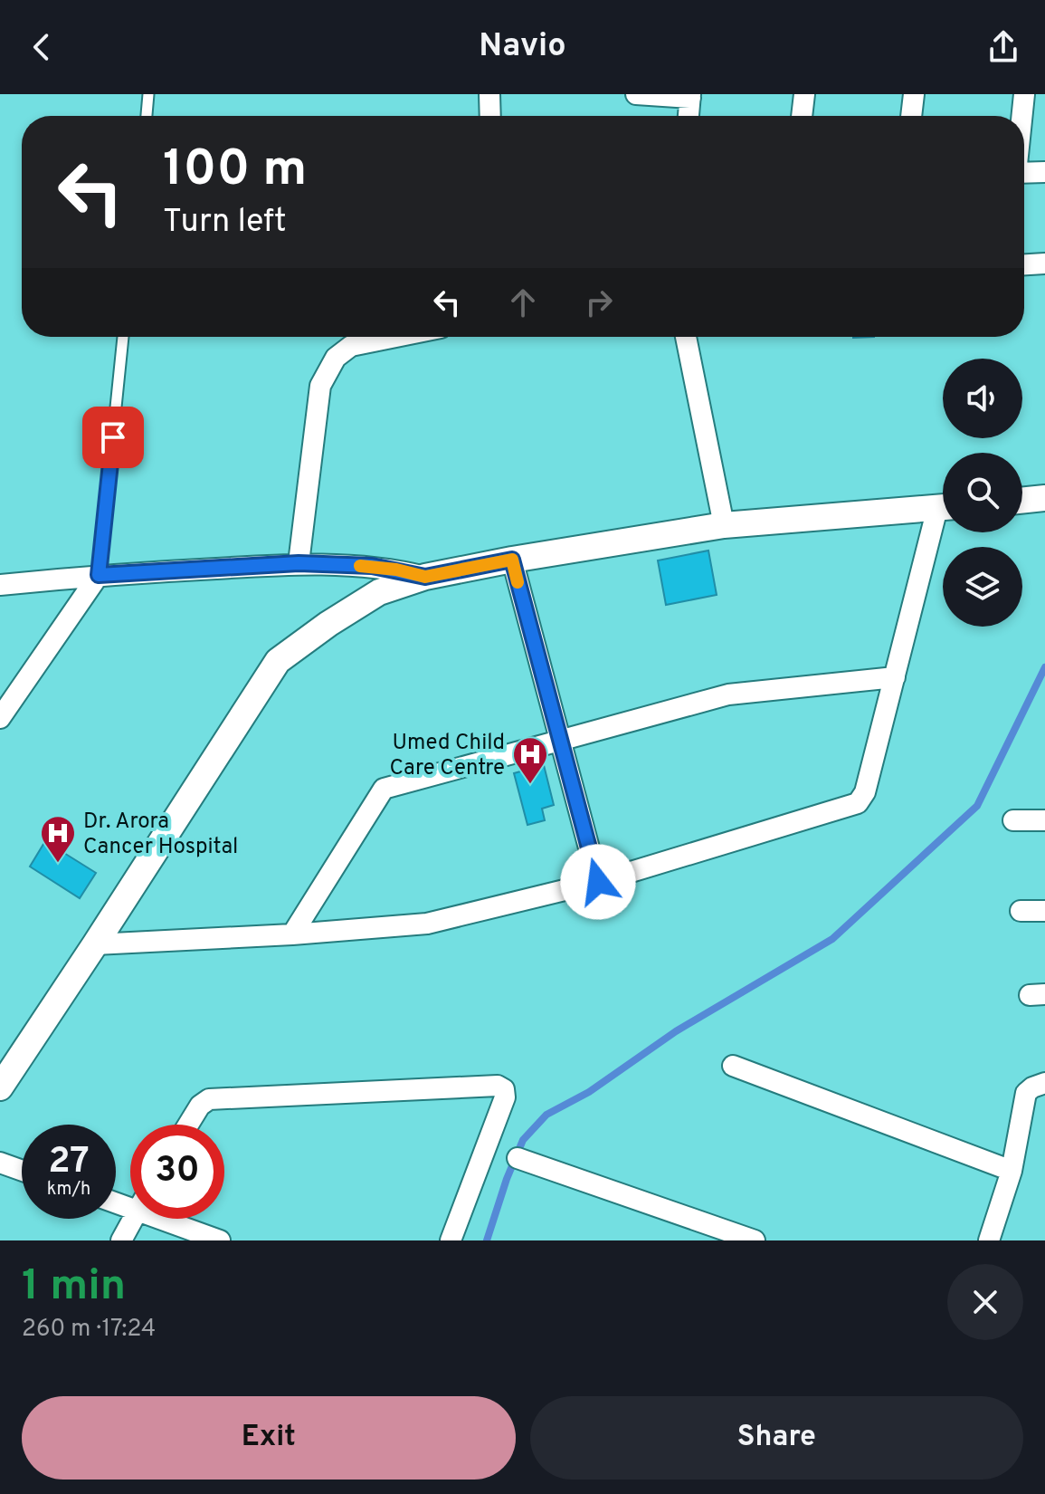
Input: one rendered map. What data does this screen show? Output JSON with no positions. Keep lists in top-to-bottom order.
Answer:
{
  "places": {
    "hospital": ["Umed Child Care Centre", "Dr. Arora Cancer Hospital"]
  },
  "page": {
    "header": "Navio",
    "turn": ["100 m", "Turn left"],
    "speed": "27 km/h",
    "limit": "30",
    "heading": ["1 min", "260 m · 17:24"],
    "buttons": ["Exit", "Share"]
  }
}
